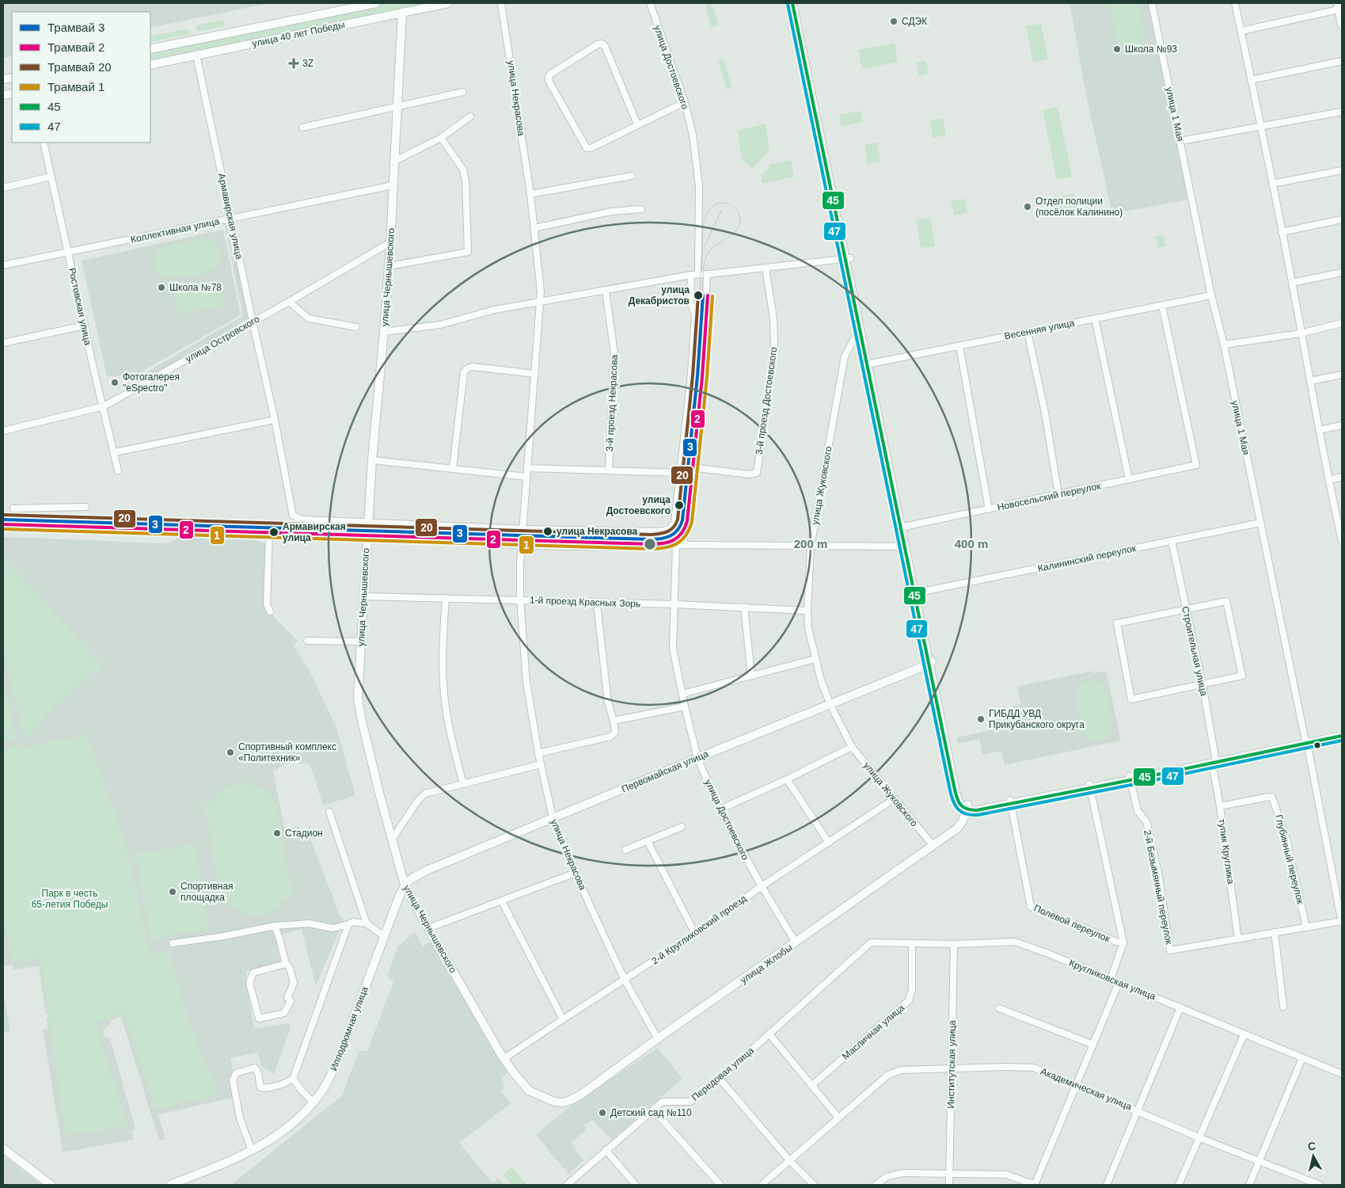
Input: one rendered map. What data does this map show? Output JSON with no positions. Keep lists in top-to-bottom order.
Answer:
{
  "streets": {
    "street": [
      "улица 40 лет Победы",
      "улица Достоевского",
      "улица Некрасова",
      "улица 1 Мая",
      "Армавирская улица",
      "Коллективная улица",
      "улица Чернышевского",
      "Ростовская улица",
      "Весенняя улица",
      "улица Островского",
      "3-й проезд Достоевского",
      "3-й проезд Некрасова",
      "улица Жуковского",
      "Новосельский переулок",
      "Калининский переулок",
      "1-й проезд Красных Зорь",
      "Строительная улица",
      "Первомайская улица",
      "тупик Круглика",
      "Глубинный переулок",
      "2-й Безымянный переулок",
      "Полевой переулок",
      "2-й Кругликовский проезд",
      "улица Жлобы",
      "Кругликовская улица",
      "Ипподромная улица",
      "Масличная улица",
      "Институтская улица",
      "Передовая улица",
      "Академическая улица"
    ]
  },
  "crossings": [
    ["улица 40 лет Победы", "Армавирская улица"],
    ["улица 40 лет Победы", "улица Чернышевского"],
    ["улица Достоевского", "1-й проезд Красных Зорь"],
    ["улица Достоевского", "Первомайская улица"],
    ["улица Достоевского", "2-й Кругликовский проезд"],
    ["улица Достоевского", "улица Жлобы"],
    ["улица Некрасова", "1-й проезд Красных Зорь"],
    ["улица Некрасова", "Первомайская улица"],
    ["улица Некрасова", "2-й Кругликовский проезд"],
    ["улица Некрасова", "улица Жлобы"],
    ["улица 1 Мая", "Весенняя улица"],
    ["улица 1 Мая", "Калининский переулок"],
    ["Армавирская улица", "Коллективная улица"],
    ["Армавирская улица", "улица Чернышевского"],
    ["Армавирская улица", "улица Островского"],
    ["Коллективная улица", "улица Чернышевского"],
    ["Коллективная улица", "Ростовская улица"],
    ["улица Чернышевского", "улица Островского"],
    ["улица Чернышевского", "1-й проезд Красных Зорь"],
    ["улица Чернышевского", "Первомайская улица"],
    ["улица Чернышевского", "2-й Кругликовский проезд"],
    ["улица Чернышевского", "улица Жлобы"],
    ["улица Чернышевского", "Ипподромная улица"],
    ["Ростовская улица", "улица Островского"],
    ["Весенняя улица", "Новосельский переулок"],
    ["улица Жуковского", "1-й проезд Красных Зорь"],
    ["улица Жуковского", "Первомайская улица"],
    ["улица Жуковского", "2-й Кругликовский проезд"],
    ["улица Жуковского", "улица Жлобы"],
    ["Калининский переулок", "Строительная улица"],
    ["Строительная улица", "тупик Круглика"],
    ["Первомайская улица", "Ипподромная улица"],
    ["тупик Круглика", "Глубинный переулок"],
    ["тупик Круглика", "2-й Безымянный переулок"],
    ["Кругликовская улица", "Масличная улица"],
    ["Кругликовская улица", "Институтская улица"],
    ["Кругликовская улица", "Передовая улица"],
    ["Институтская улица", "Академическая улица"]
  ],
  "parks": ["Парк в честь 65-летия Победы"],
  "places": {
    "other": [
      "СДЭК",
      "Школа №93",
      "Отдел полиции (посёлок Калинино)",
      "Школа №78",
      "улица Декабристов",
      "Фотогалерея \"eSpectro\"",
      "улица Достоевского",
      "улица Некрасова",
      "Армавирская улица",
      "ГИБДД УВД Прикубанского округа",
      "Спортивный комплекс «Политехник»",
      "Стадион",
      "Спортивная площадка",
      "Детский сад №110"
    ],
    "health": ["3Z"]
  },
  "lines": [
    "transit line 45",
    "transit line 47",
    "tram line 3",
    "tram line 2",
    "tram line 20",
    "tram line 1"
  ],
  "legend": [
    "Трамвай 3",
    "Трамвай 2",
    "Трамвай 20",
    "Трамвай 1",
    "45",
    "47"
  ],
  "north": "top",
  "rings": ["200 m", "400 m"]
}
